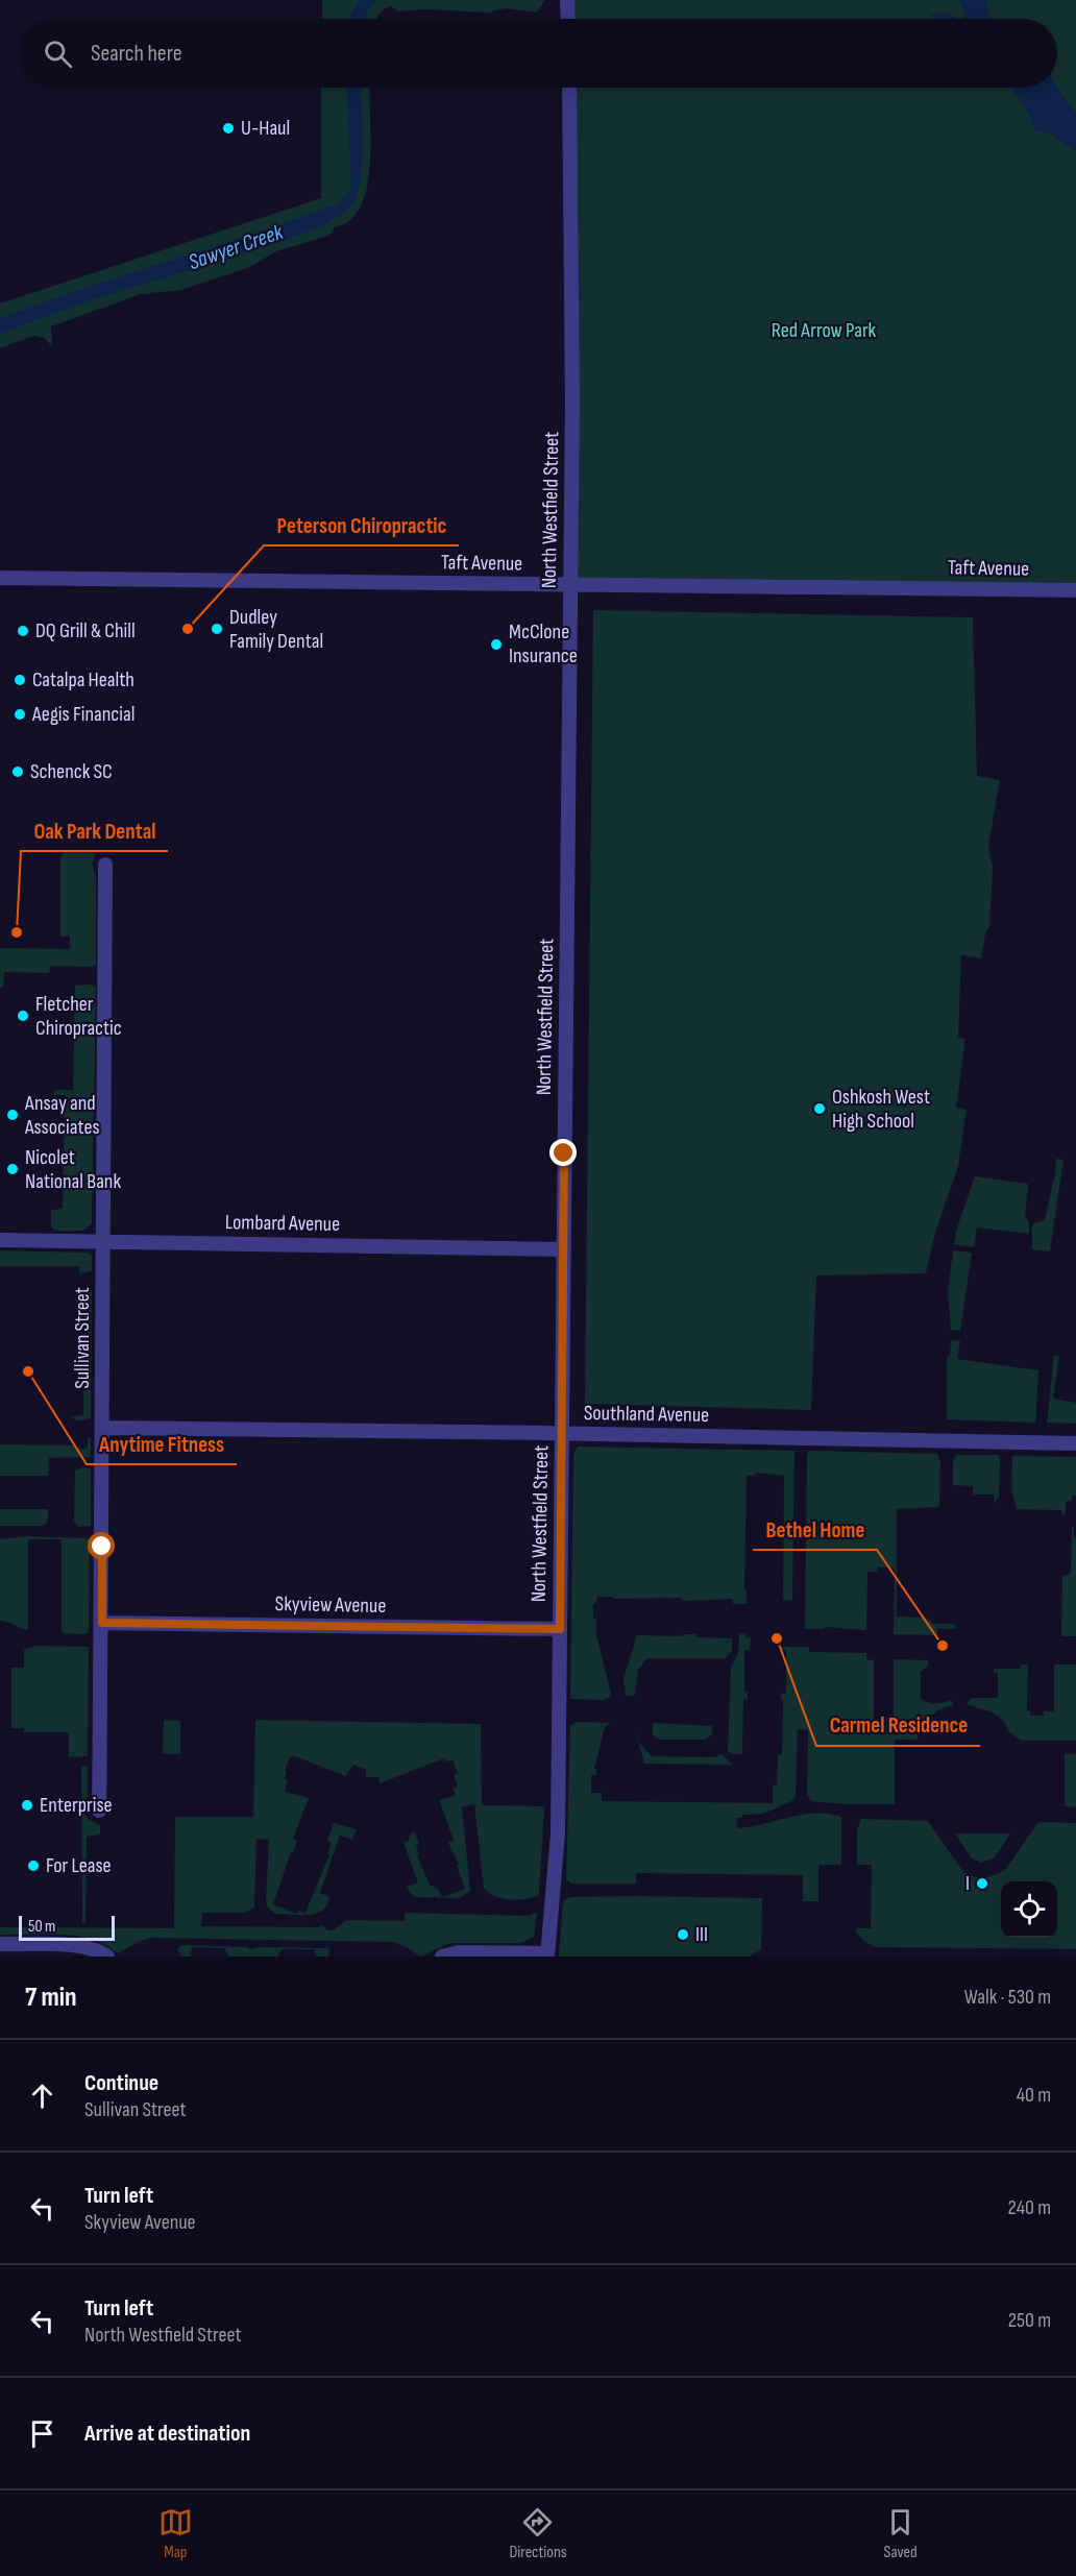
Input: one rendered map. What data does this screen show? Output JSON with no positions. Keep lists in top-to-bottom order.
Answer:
{
  "streets": {
    "street": [
      "North Westfield Street",
      "Taft Avenue",
      "Lombard Avenue",
      "Sullivan Street",
      "Southland Avenue",
      "Skyview Avenue"
    ]
  },
  "crossings": [
    ["North Westfield Street", "Taft Avenue"],
    ["North Westfield Street", "Lombard Avenue"],
    ["North Westfield Street", "Southland Avenue"],
    ["North Westfield Street", "Skyview Avenue"],
    ["Lombard Avenue", "Sullivan Street"],
    ["Sullivan Street", "Southland Avenue"],
    ["Sullivan Street", "Skyview Avenue"]
  ],
  "water": ["Sawyer Creek"],
  "parks": ["Red Arrow Park"],
  "places": [
    "U-Haul",
    "Peterson Chiropractic",
    "Dudley Family Dental",
    "DQ Grill & Chill",
    "McClone Insurance",
    "Catalpa Health",
    "Aegis Financial",
    "Schenck SC",
    "Oak Park Dental",
    "Fletcher Chiropractic",
    "Oshkosh West High School",
    "Ansay and Associates",
    "Nicolet National Bank",
    "Anytime Fitness",
    "Carmel Residence",
    "Bethel Home",
    "Enterprise",
    "For Lease",
    "I",
    "III"
  ],
  "scale_bar": "50 m",
  "page": {
    "search": "Search here",
    "scale": "50 m",
    "heading": ["7 min", "Walk · 530 m"],
    "list": [
      ["Continue", "Sullivan Street", "40 m"],
      ["Turn left", "Skyview Avenue", "240 m"],
      ["Turn left", "North Westfield Street", "250 m"],
      "Arrive at destination"
    ],
    "nav": ["Map", "Directions", "Saved"]
  }
}
